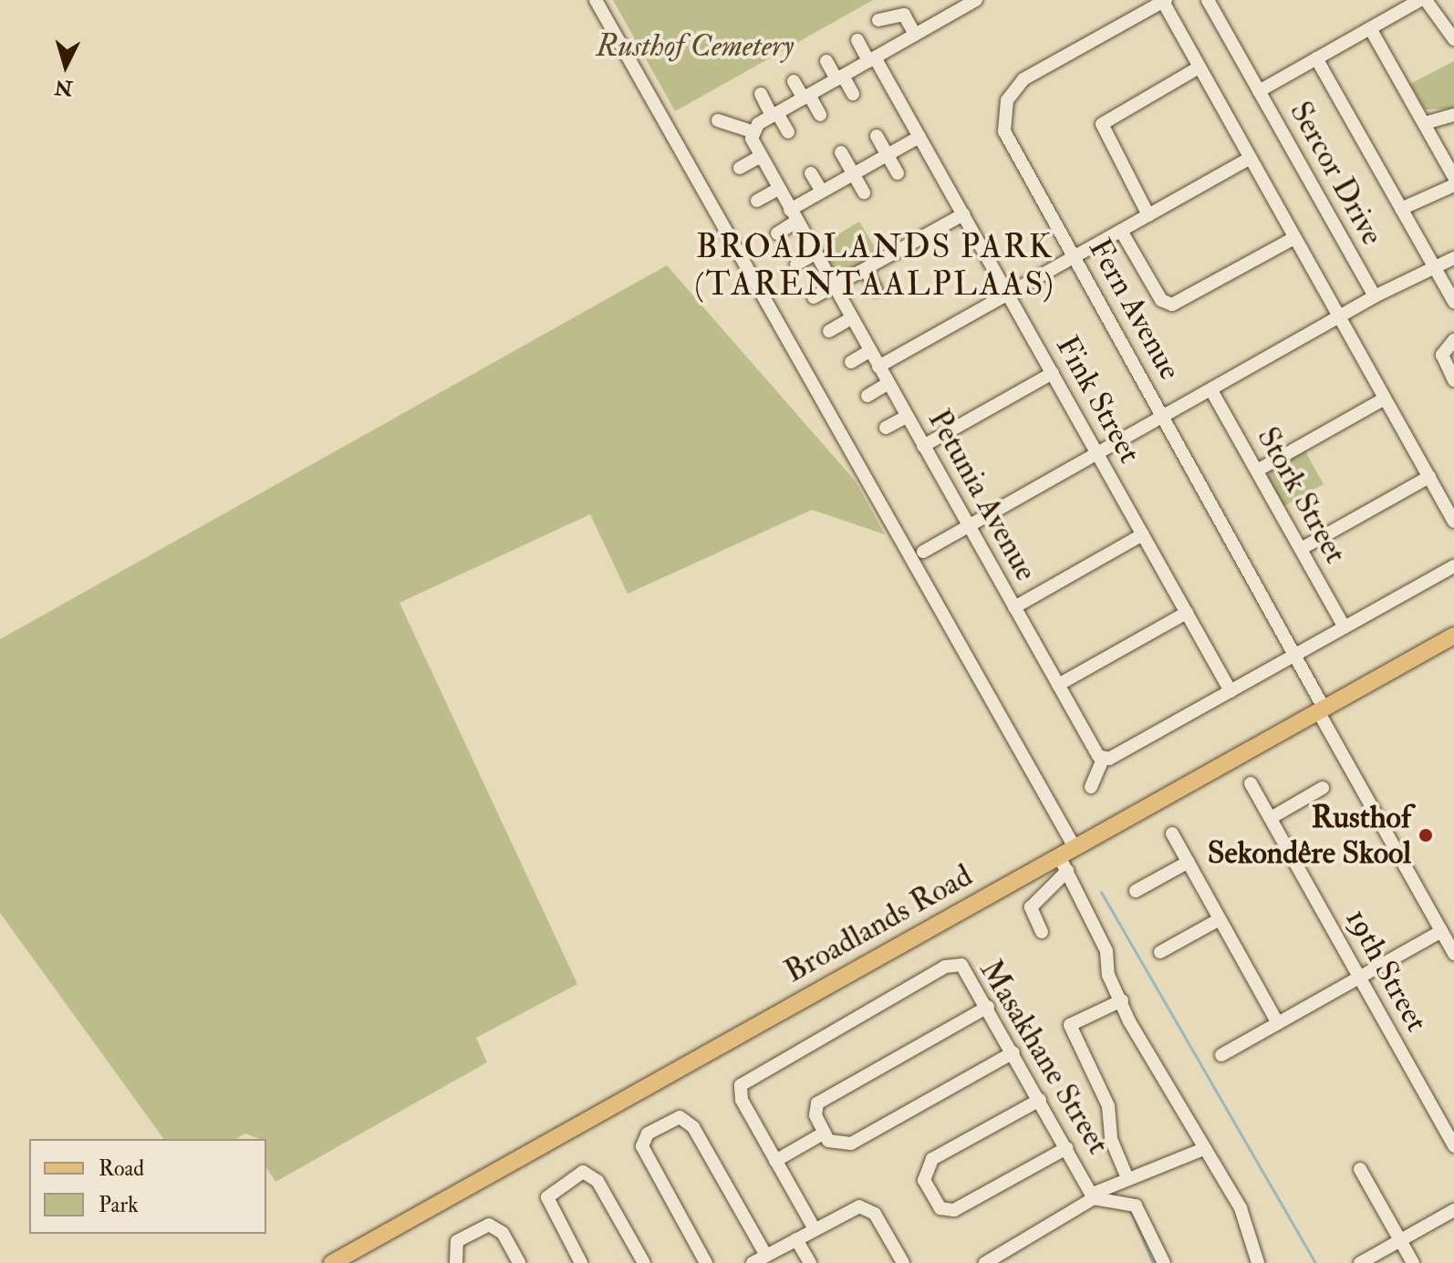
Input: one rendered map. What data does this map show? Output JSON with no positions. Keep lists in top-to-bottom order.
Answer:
{
  "streets": {
    "main road": ["Broadlands Road"],
    "street": [
      "Sercor Drive",
      "Fern Avenue",
      "Fink Street",
      "Petunia Avenue",
      "Stork Street",
      "19th Street",
      "Masakhane Street"
    ]
  },
  "crossings": [
    ["Fern Avenue", "Broadlands Road"]
  ],
  "districts": ["BROADLANDS PARK (TARENTAALPLAAS)"],
  "parks": ["Rusthof Cemetery"],
  "places": ["Rusthof Sekondêre Skool"],
  "legend": ["Road", "Park"],
  "north": "bottom"
}
